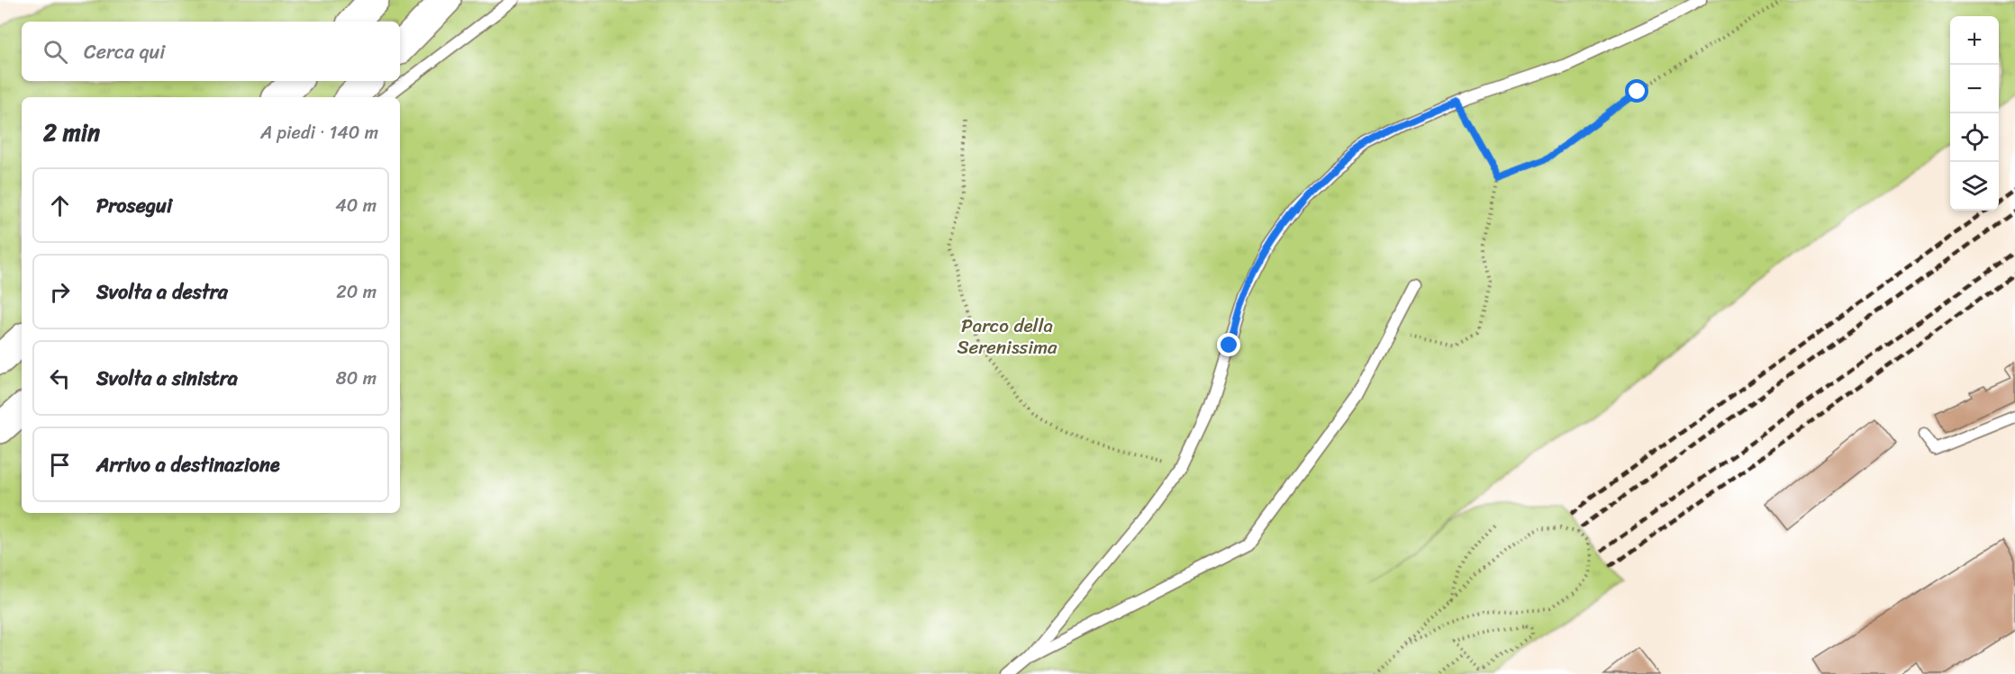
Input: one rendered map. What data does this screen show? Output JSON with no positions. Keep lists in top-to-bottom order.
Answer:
{
  "parks": ["Parco della Serenissima"],
  "page": {
    "map_buttons": ["+", "−"],
    "search": "Cerca qui",
    "heading": ["2 min", "A piedi · 140 m"],
    "list": [
      ["Prosegui", "40 m"],
      ["Svolta a destra", "20 m"],
      ["Svolta a sinistra", "80 m"],
      "Arrivo a destinazione"
    ]
  }
}
